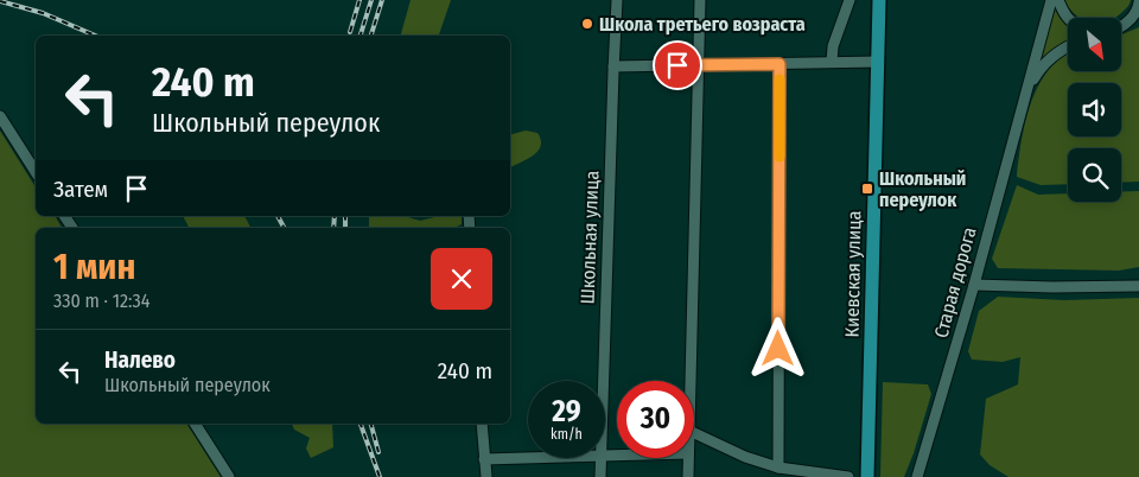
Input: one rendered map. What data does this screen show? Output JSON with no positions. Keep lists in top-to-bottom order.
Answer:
{
  "streets": {
    "main road": ["Киевская улица"],
    "street": ["Школьная улица", "Старая дорога"]
  },
  "places": {
    "other": ["Школа третьего возраста"],
    "transit": ["Школьный переулок"]
  },
  "north": "bottom right",
  "page": {
    "turn": ["240 m", "Школьный переулок"],
    "then": "Затем",
    "heading": ["1 мин", "330 m · 12:34"],
    "list": [
      {
        "name": "Налево",
        "note": "Школьный переулок",
        "value": "240 m"
      }
    ],
    "speed": "29 km/h",
    "limit": "30"
  }
}
